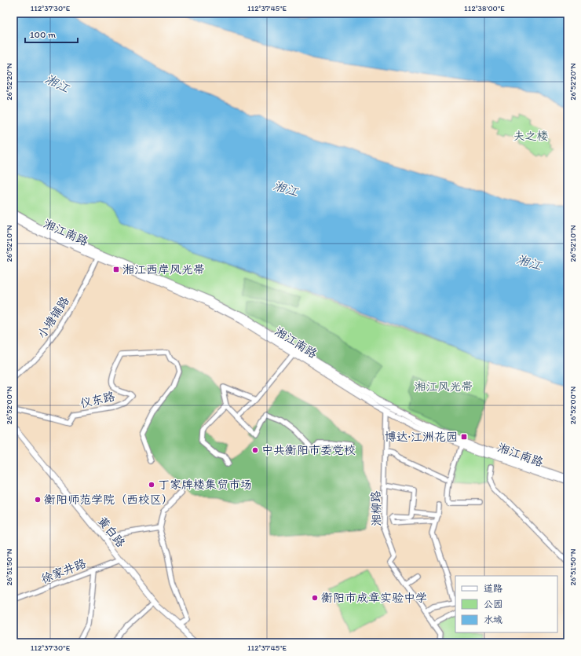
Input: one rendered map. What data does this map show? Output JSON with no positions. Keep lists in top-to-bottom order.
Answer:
{
  "streets": {
    "main road": ["湘江南路", "黄白路"],
    "street": [
      "小塘铺路",
      "仪东路",
      "湘柳路",
      "徐家井路"
    ]
  },
  "crossings": [
    ["湘江南路", "小塘铺路"],
    ["湘江南路", "湘柳路"],
    ["黄白路", "徐家井路"]
  ],
  "water": ["湘江"],
  "parks": ["夫之楼", "湘江风光带"],
  "places": {
    "transit": ["湘江西岸风光带", "博达·江洲花园"],
    "other": [
      "中共衡阳市委党校",
      "丁家牌楼集贸市场",
      "衡阳师范学院（西校区）",
      "衡阳市成章实验中学"
    ]
  },
  "legend": ["道路", "公园", "水域"],
  "scale_bar": "100 m",
  "coordinates": [
    "112°37'30\"E",
    "112°37'45\"E",
    "112°38'00\"E",
    "26°52'20\"N",
    "26°52'10\"N",
    "26°52'00\"N",
    "26°51'50\"N"
  ]
}
